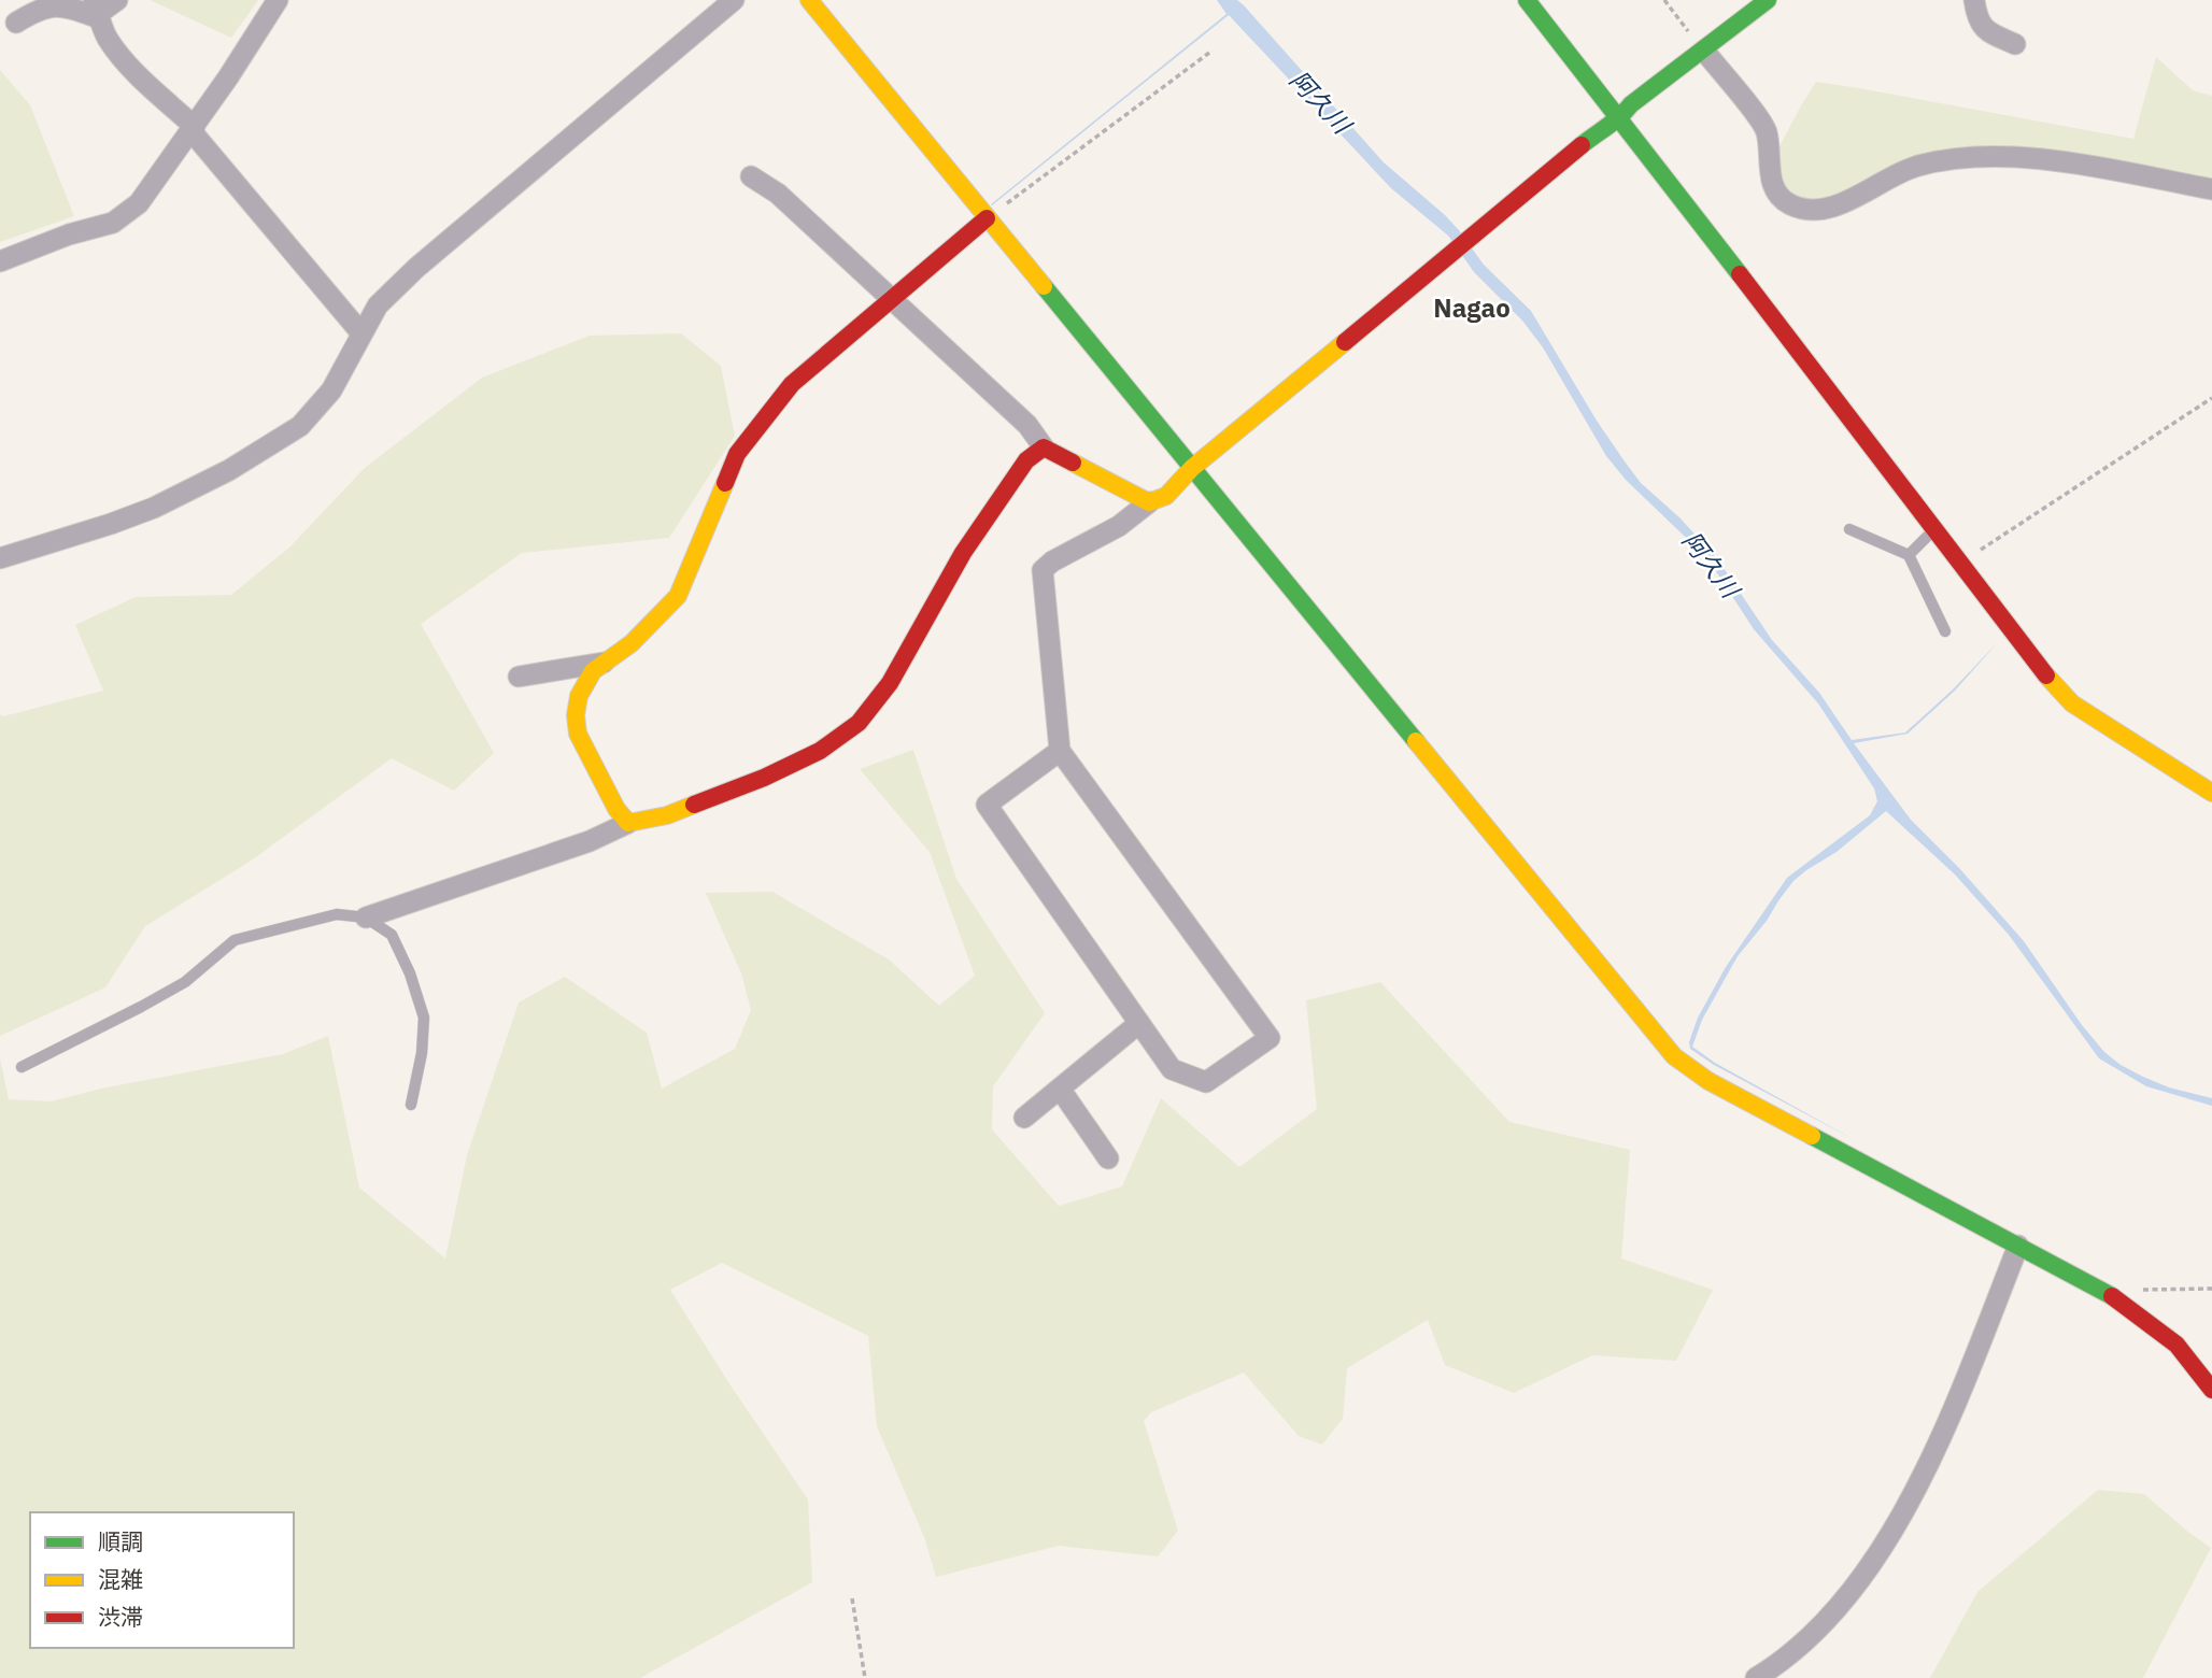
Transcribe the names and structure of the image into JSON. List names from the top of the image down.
{
  "districts": ["Nagao"],
  "water": ["阿久川"],
  "legend": ["順調", "混雑", "渋滞"]
}
